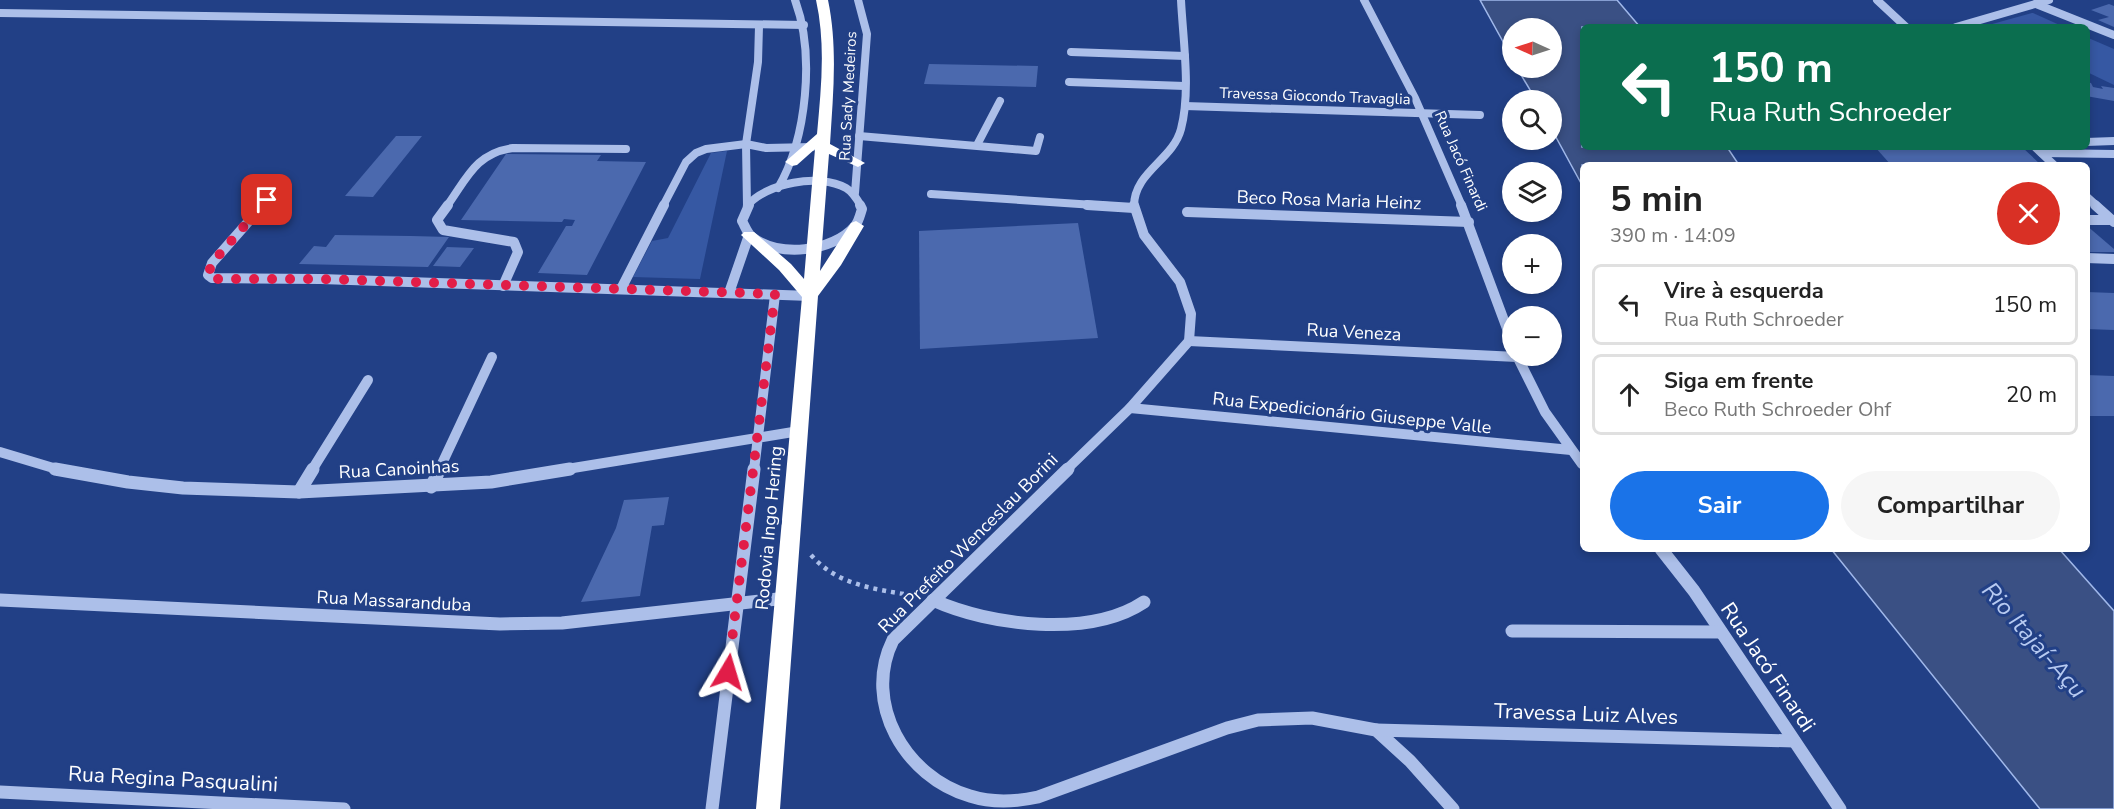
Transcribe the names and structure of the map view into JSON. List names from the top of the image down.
{
  "streets": {
    "highway": ["Rodovia Ingo Hering"],
    "street": [
      "Rua Sady Medeiros",
      "Travessa Giocondo Travaglia",
      "Rua Jacó Finardi",
      "Beco Rosa Maria Heinz",
      "Rua Veneza",
      "Rua Expedicionário Giuseppe Valle",
      "Rua Canoinhas",
      "Rua Prefeito Wenceslau Borini",
      "Rua Massaranduba",
      "Travessa Luiz Alves",
      "Rua Regina Pasqualini"
    ]
  },
  "crossings": [
    ["Travessa Giocondo Travaglia", "Rua Jacó Finardi"],
    ["Rua Jacó Finardi", "Beco Rosa Maria Heinz"],
    ["Rua Jacó Finardi", "Travessa Luiz Alves"],
    ["Rua Veneza", "Rua Prefeito Wenceslau Borini"],
    ["Rua Expedicionário Giuseppe Valle", "Rua Prefeito Wenceslau Borini"],
    ["Rua Canoinhas", "Rodovia Ingo Hering"],
    ["Rodovia Ingo Hering", "Rua Massaranduba"],
    ["Rua Prefeito Wenceslau Borini", "Travessa Luiz Alves"]
  ],
  "water": ["Rio Itajaí-Açu"],
  "north": "left",
  "page": {
    "map_buttons": ["+", "−"],
    "turn": ["150 m", "Rua Ruth Schroeder"],
    "heading": ["5 min", "390 m · 14:09"],
    "list": [
      {
        "name": "Vire à esquerda",
        "note": "Rua Ruth Schroeder",
        "value": "150 m"
      },
      {
        "name": "Siga em frente",
        "note": "Beco Ruth Schroeder Ohf",
        "value": "20 m"
      }
    ],
    "buttons": ["Sair", "Compartilhar"]
  }
}
